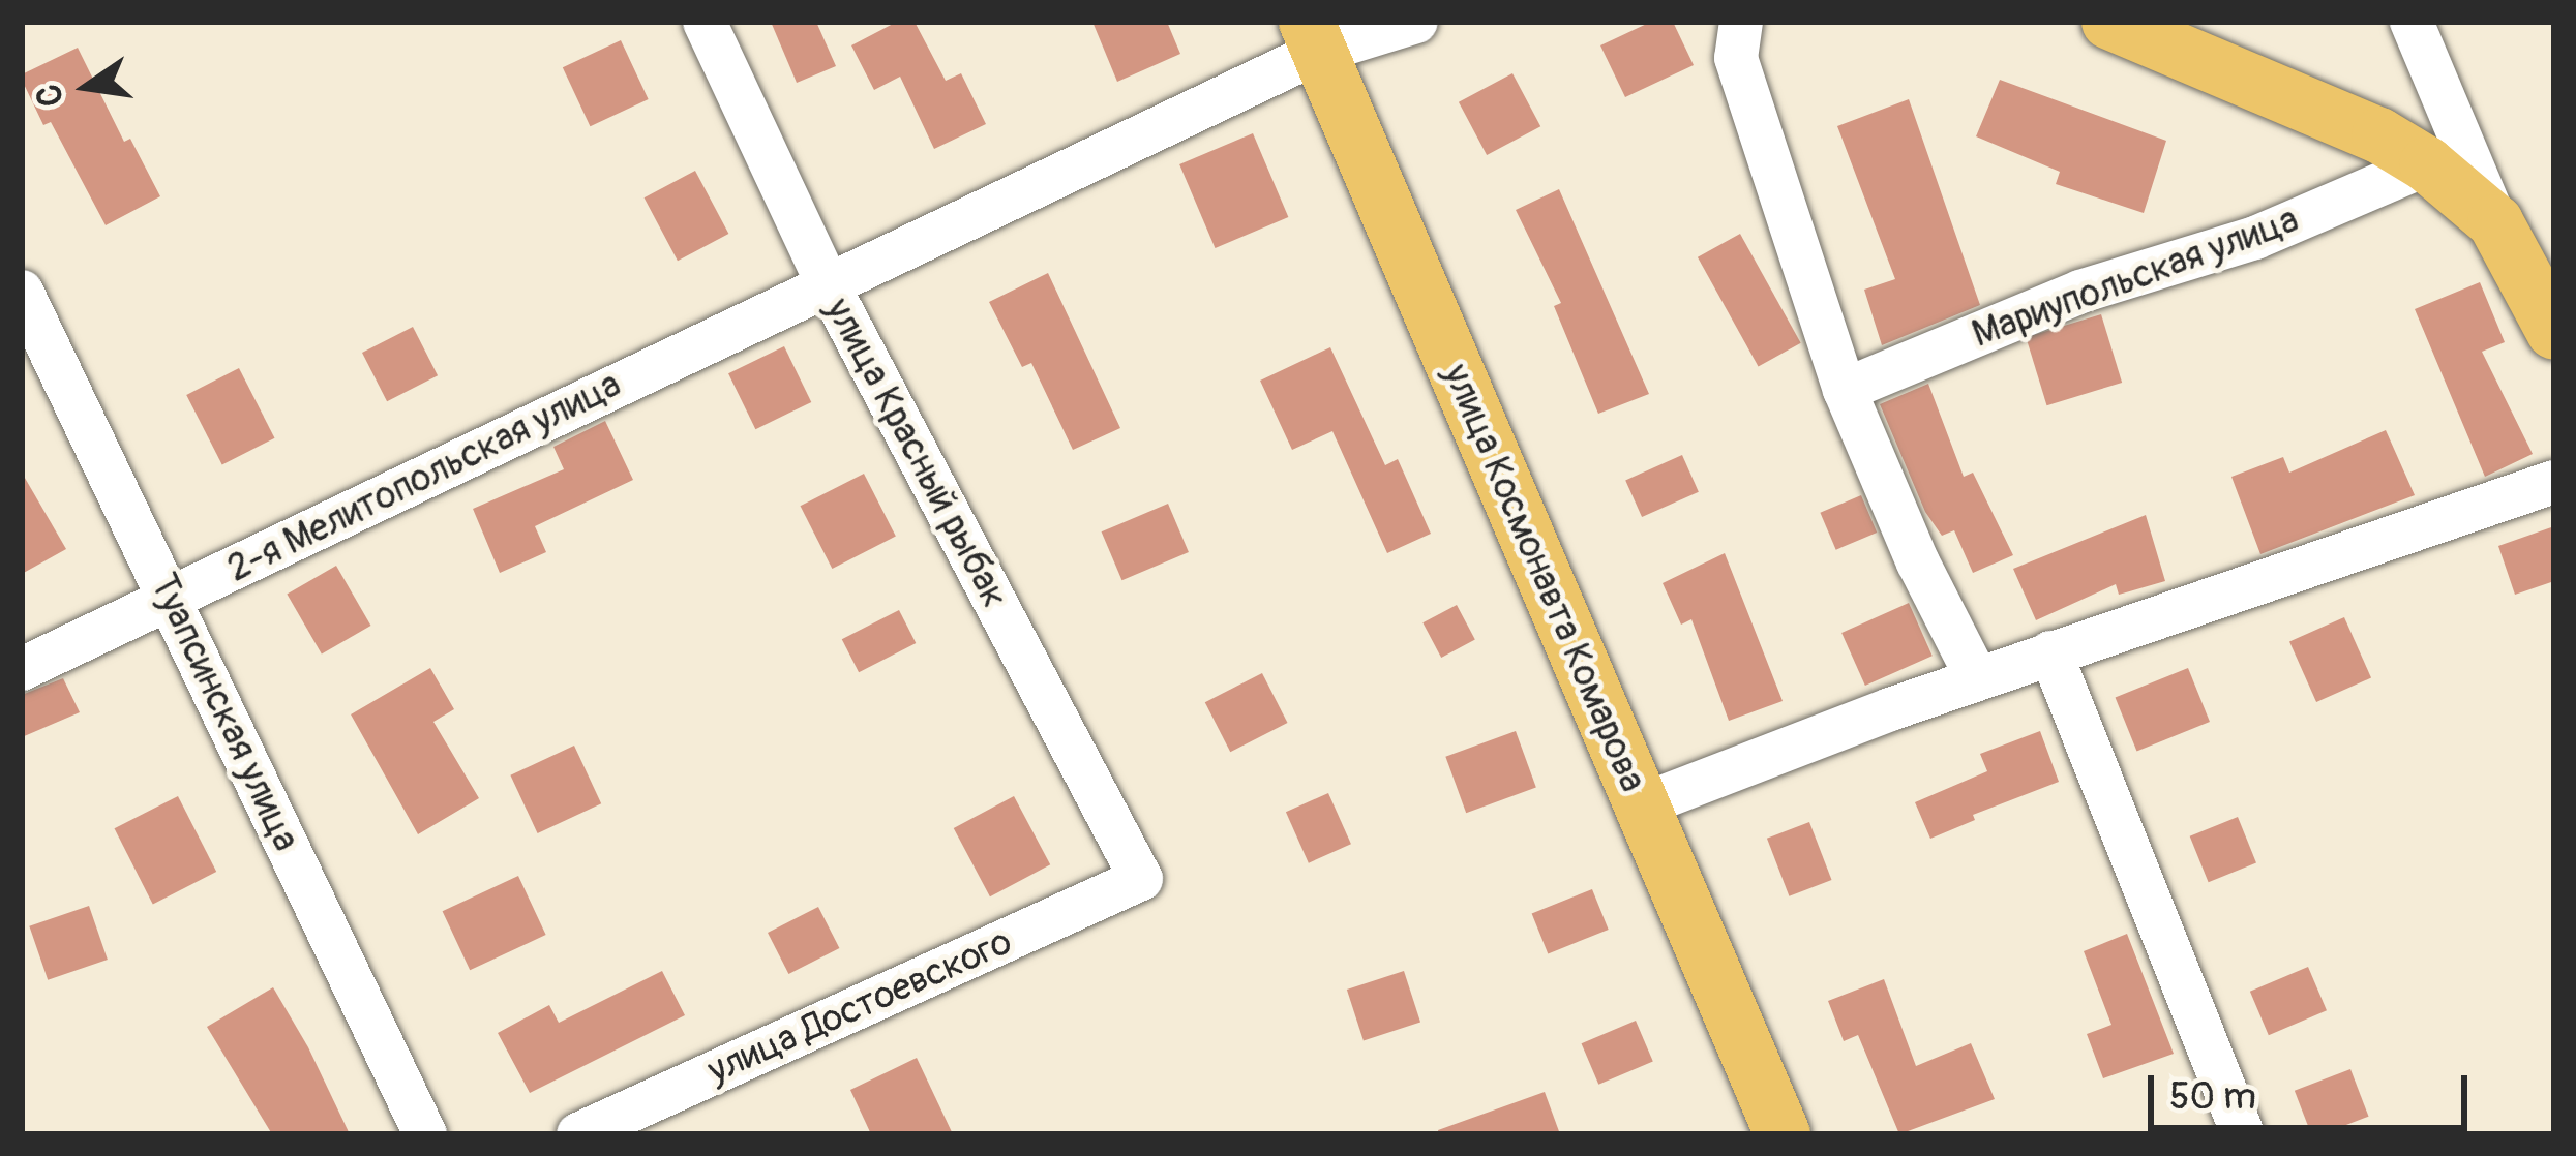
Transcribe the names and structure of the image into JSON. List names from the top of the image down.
{
  "streets": {
    "main road": ["улица Космонавта Комарова"],
    "street": [
      "Мариупольская улица",
      "улица Красный рыбак",
      "2-я Мелитопольская улица",
      "Туапсинская улица",
      "улица Достоевского"
    ]
  },
  "crossings": [
    ["улица Красный рыбак", "2-я Мелитопольская улица"],
    ["улица Красный рыбак", "улица Достоевского"],
    ["2-я Мелитопольская улица", "улица Космонавта Комарова"],
    ["2-я Мелитопольская улица", "Туапсинская улица"]
  ],
  "scale_bar": "50 m",
  "north": "left"
}
